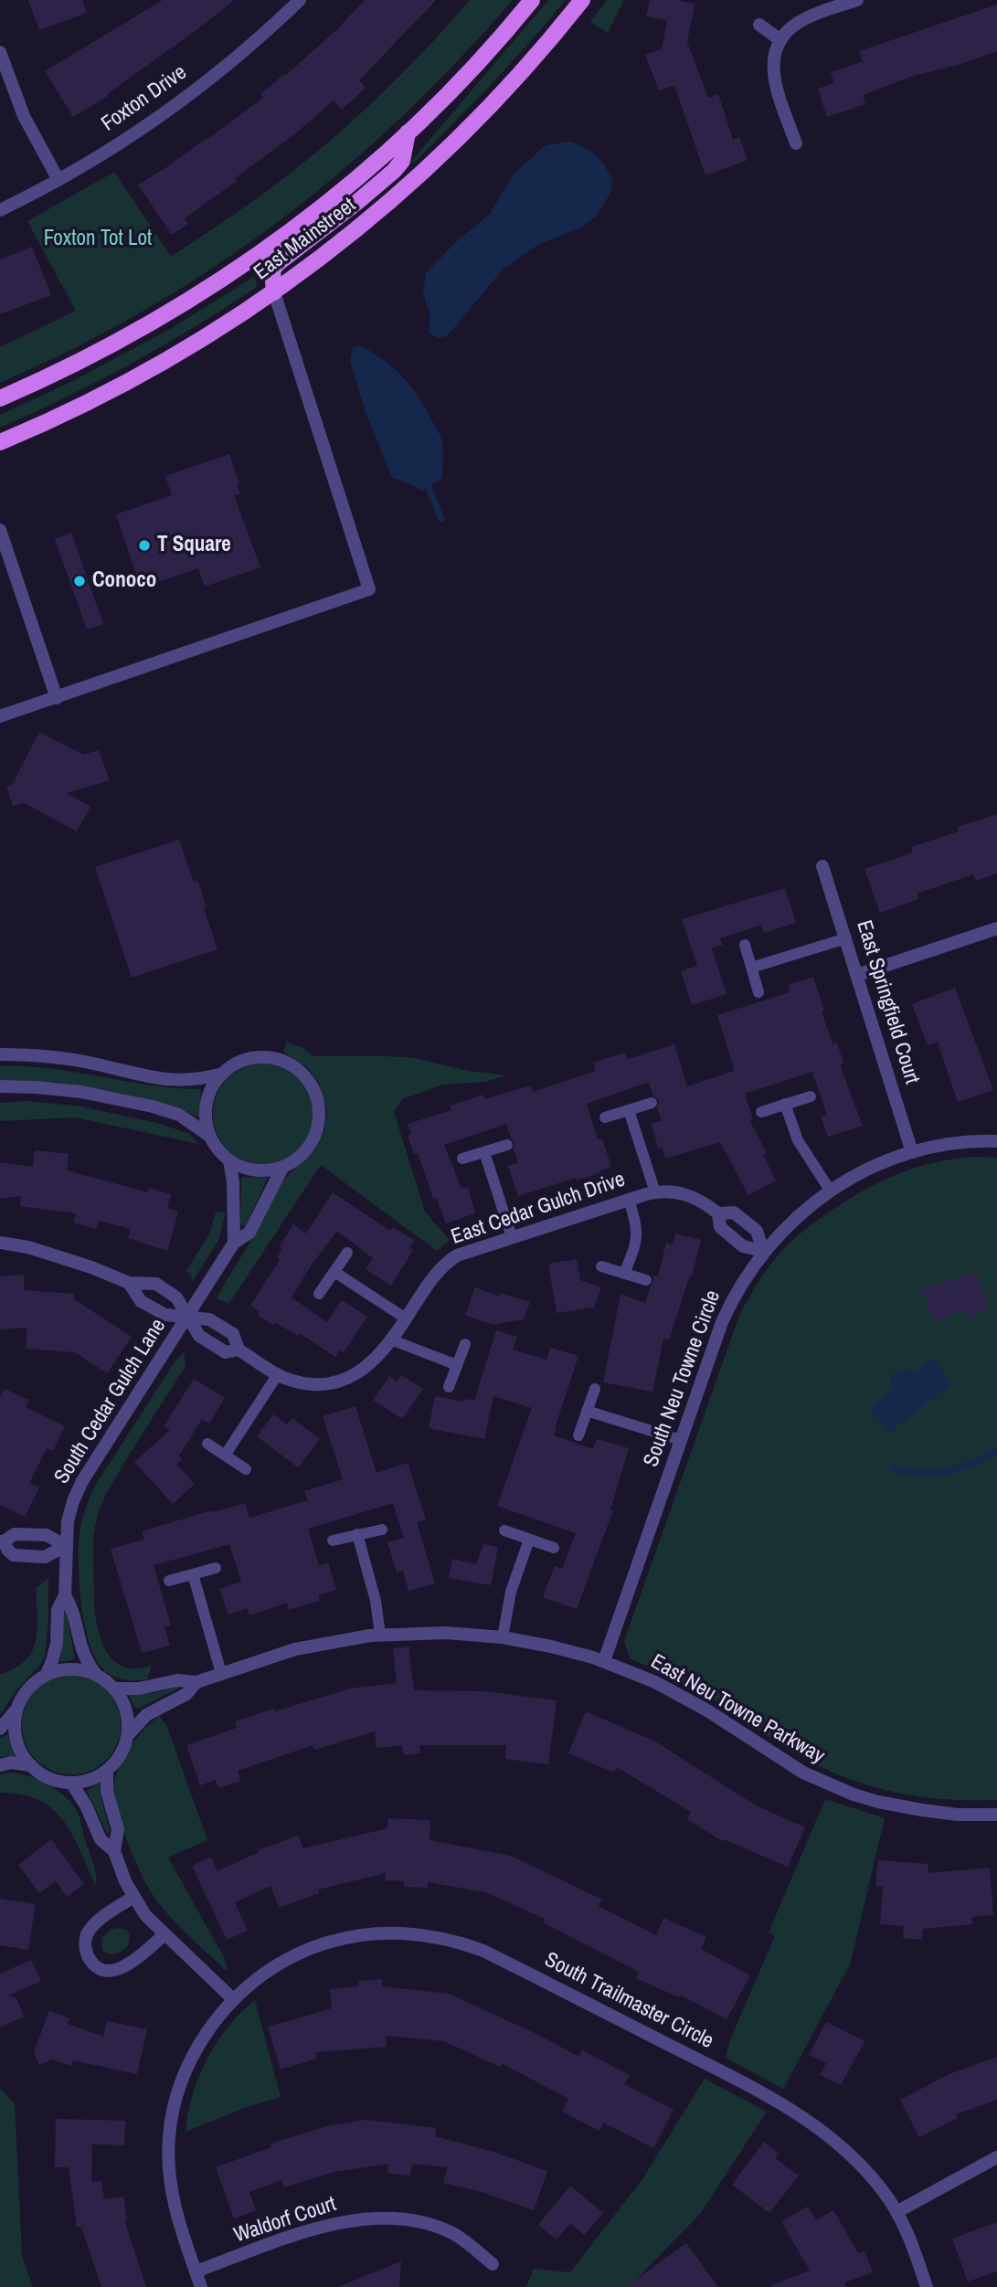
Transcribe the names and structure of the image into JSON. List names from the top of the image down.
{
  "streets": {
    "main road": ["East Mainstreet"],
    "street": [
      "Foxton Drive",
      "East Springfield Court",
      "East Cedar Gulch Drive",
      "South Neu Towne Circle",
      "South Cedar Gulch Lane",
      "East Neu Towne Parkway",
      "South Trailmaster Circle",
      "Waldorf Court"
    ]
  },
  "crossings": [
    ["East Springfield Court", "South Neu Towne Circle"],
    ["East Cedar Gulch Drive", "South Neu Towne Circle"],
    ["East Cedar Gulch Drive", "South Cedar Gulch Lane"],
    ["South Neu Towne Circle", "East Neu Towne Parkway"],
    ["South Cedar Gulch Lane", "East Neu Towne Parkway"],
    ["South Trailmaster Circle", "Waldorf Court"]
  ],
  "parks": ["Foxton Tot Lot"],
  "places": ["T Square", "Conoco"]
}
